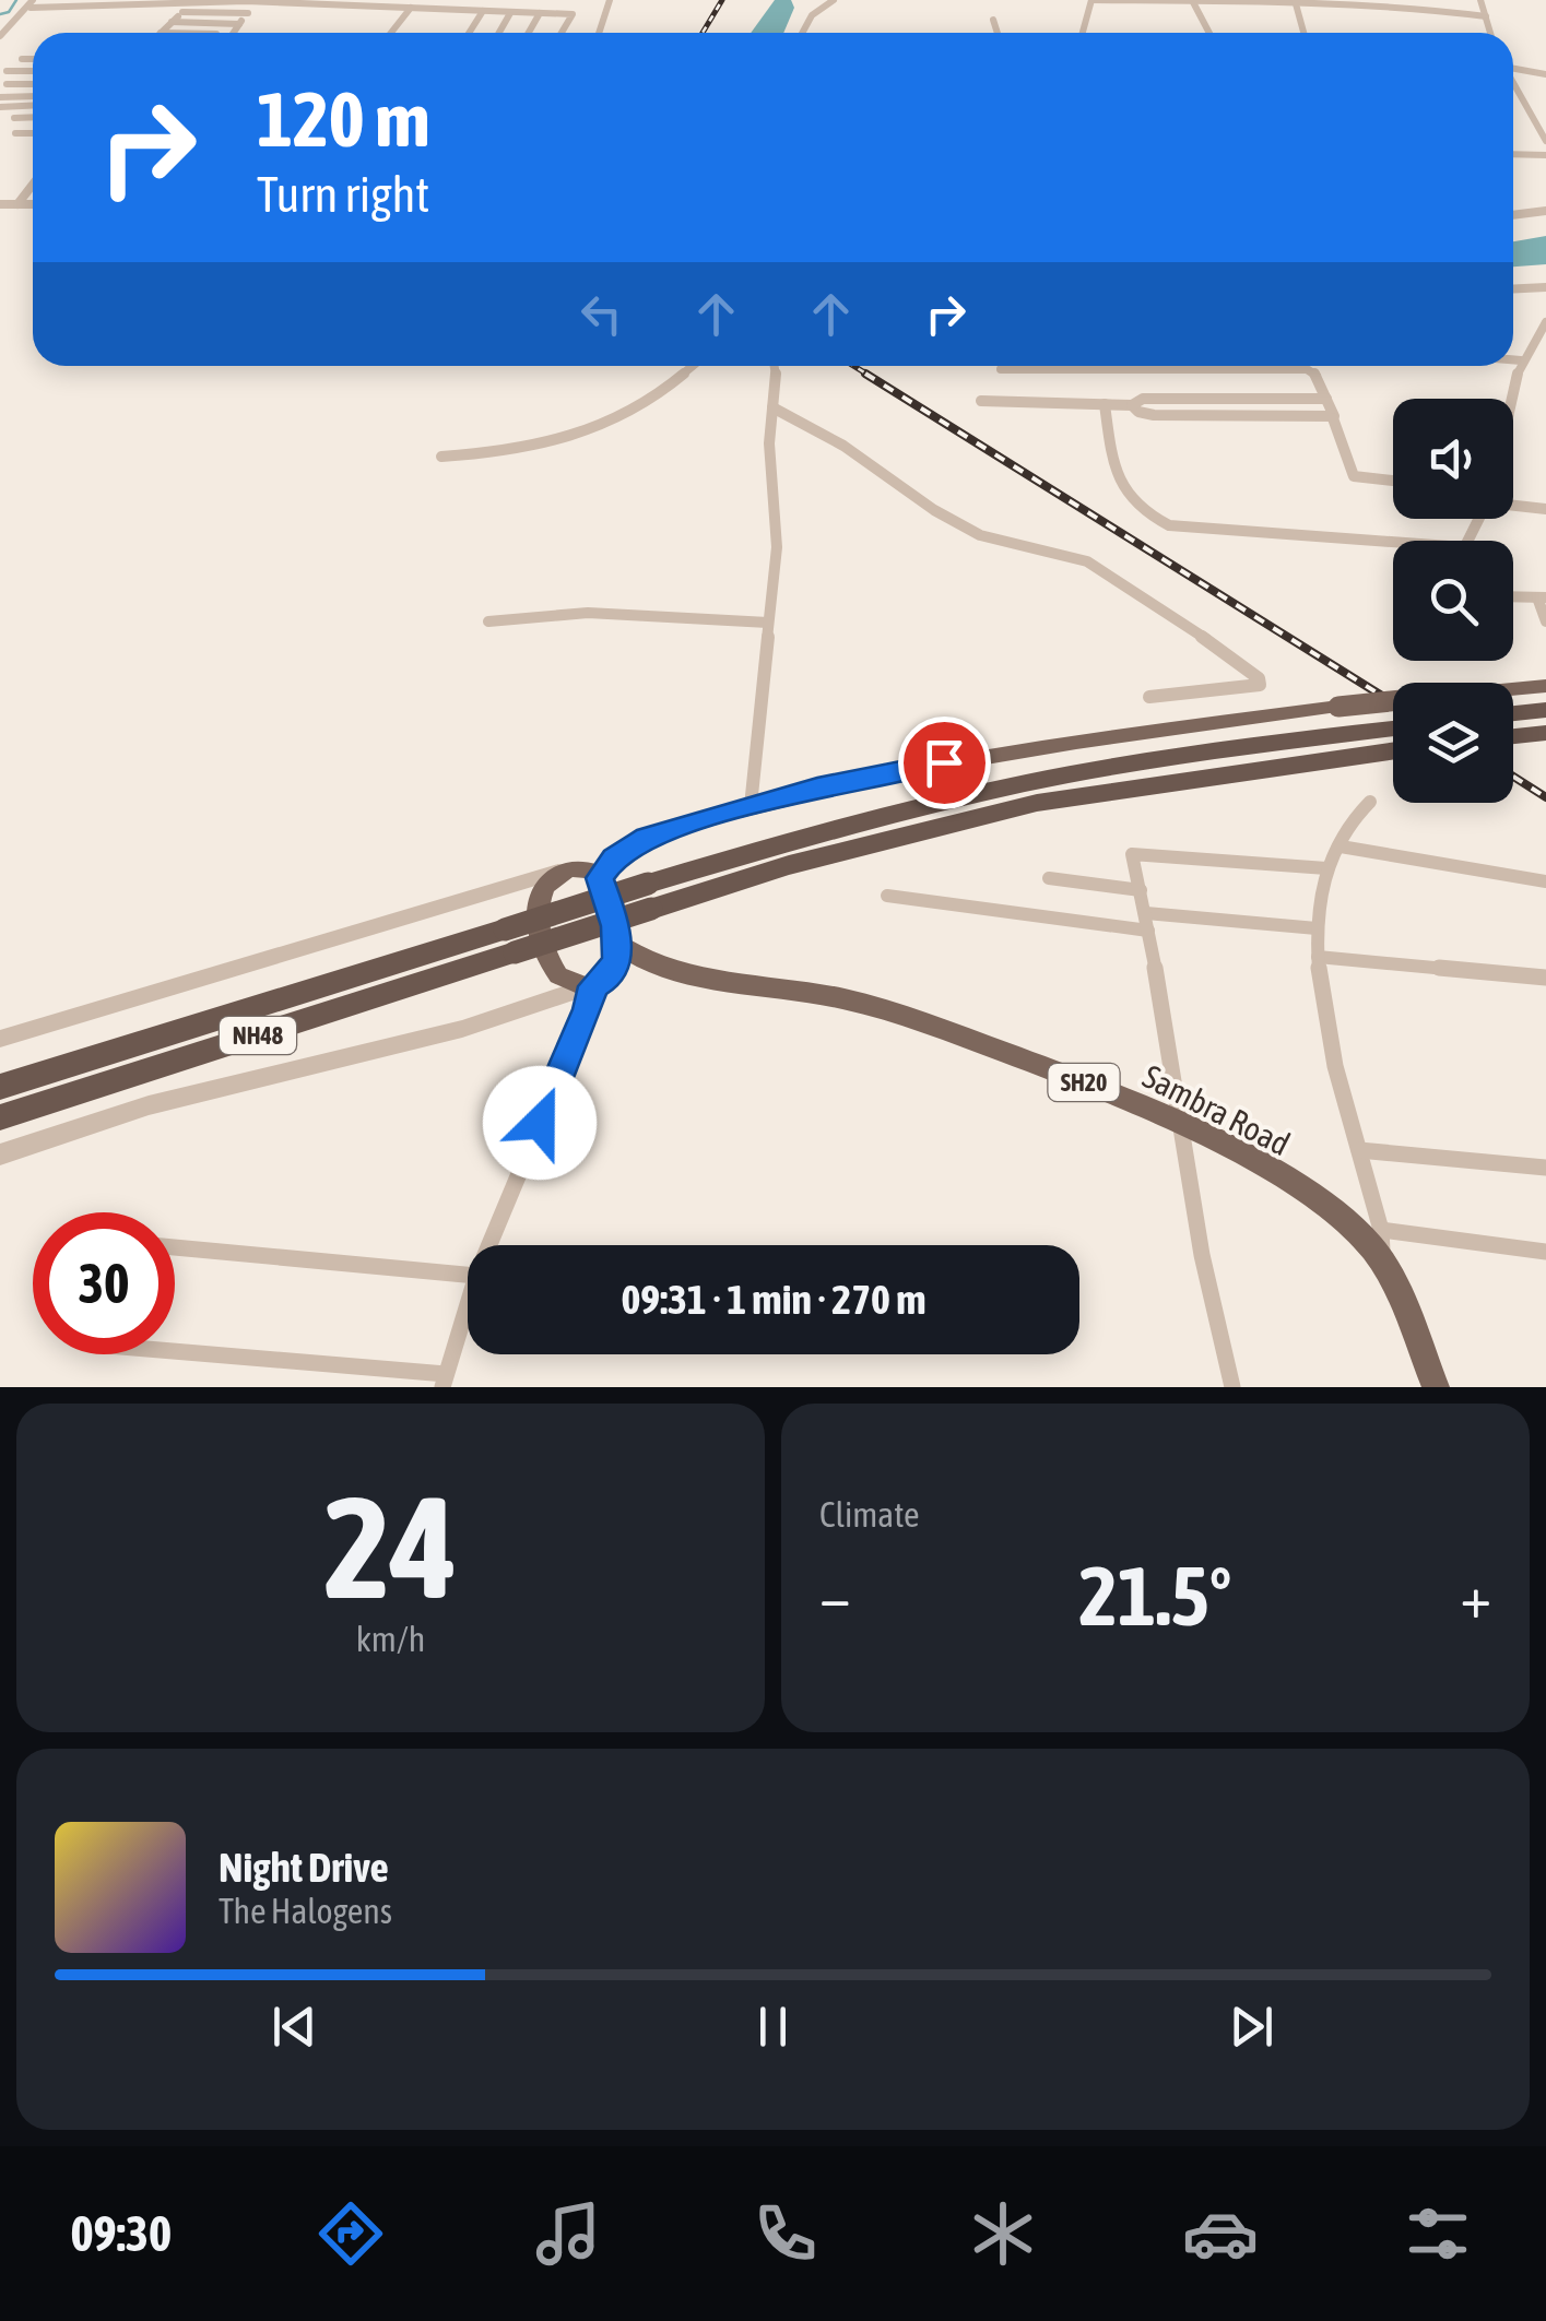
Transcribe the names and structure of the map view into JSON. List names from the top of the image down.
{
  "streets": {
    "highway": ["NH48"],
    "main road": ["SH20", "Sambra Road"]
  },
  "page": {
    "turn": ["120 m", "Turn right"],
    "limit": "30",
    "trip": "09:31 · 1 min · 270 m",
    "tile": [
      ["24", "km/h"],
      "Climate"
    ],
    "heat": ["−", "21.5°", "+"],
    "song": ["Night Drive", "The Halogens"],
    "tabs": "09:30"
  }
}
